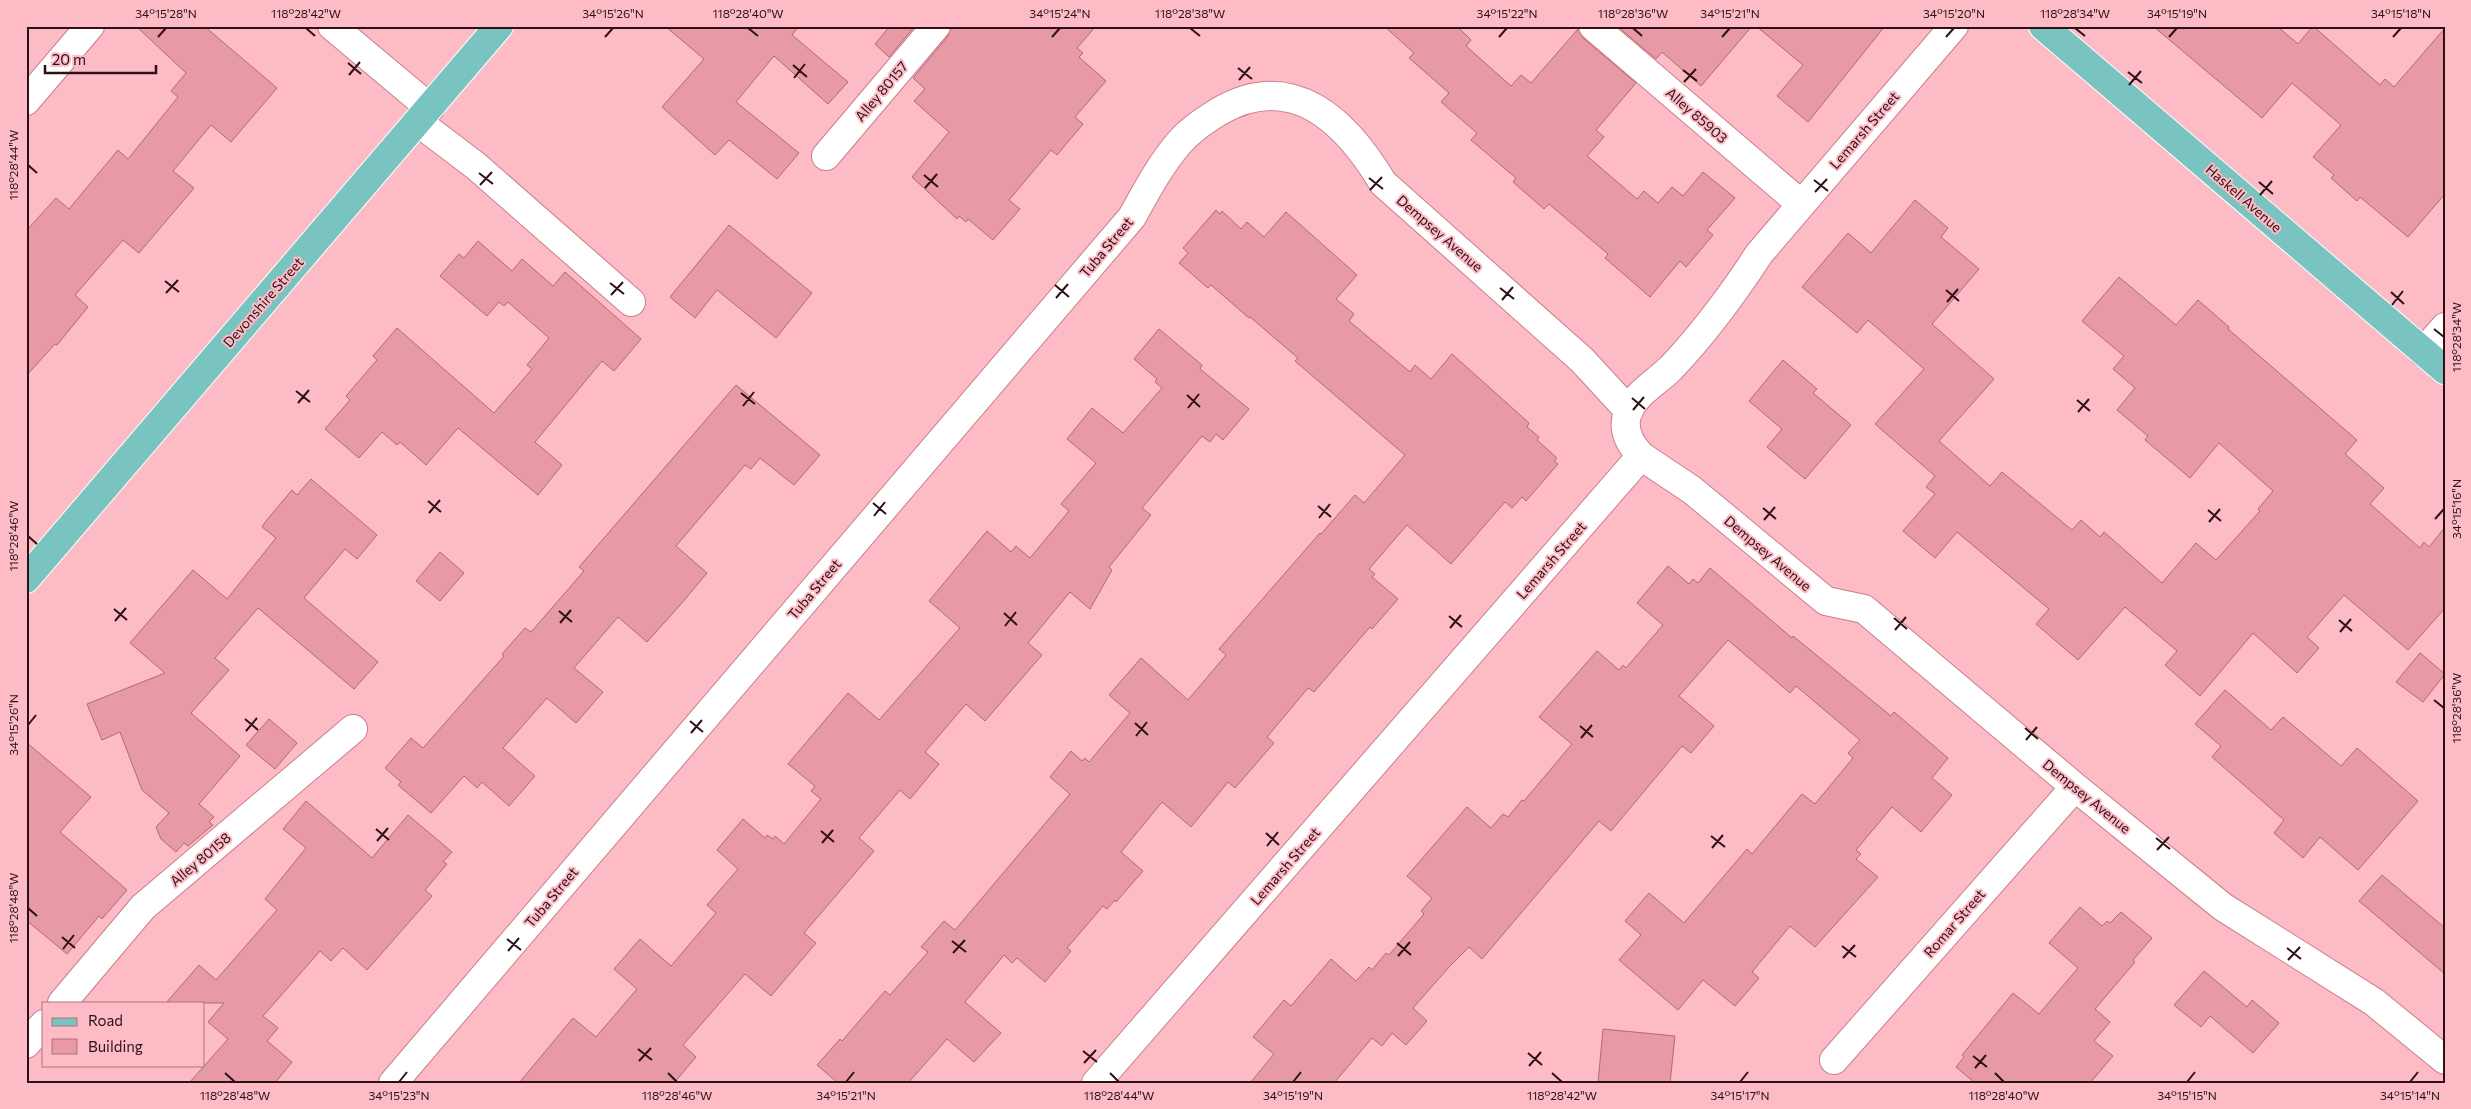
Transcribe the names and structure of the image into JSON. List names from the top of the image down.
{
  "streets": {
    "main road": ["Haskell Avenue", "Devonshire Street"],
    "street": [
      "Alley 80157",
      "Alley 85903",
      "Lemarsh Street",
      "Dempsey Avenue",
      "Tuba Street",
      "Alley 80158",
      "Romar Street"
    ]
  },
  "crossings": [
    ["Alley 85903", "Lemarsh Street"],
    ["Lemarsh Street", "Dempsey Avenue"],
    ["Dempsey Avenue", "Tuba Street"],
    ["Dempsey Avenue", "Romar Street"]
  ],
  "legend": ["Road", "Building"],
  "scale_bar": "20 m",
  "coordinates": [
    "34°15'28\"N",
    "118°28'42\"W",
    "34°15'26\"N",
    "118°28'40\"W",
    "34°15'24\"N",
    "118°28'38\"W",
    "34°15'22\"N",
    "118°28'36\"W",
    "34°15'21\"N",
    "34°15'20\"N",
    "118°28'34\"W",
    "34°15'19\"N",
    "34°15'18\"N",
    "118°28'44\"W",
    "34°15'16\"N",
    "118°28'46\"W",
    "118°28'48\"W",
    "34°15'23\"N",
    "34°15'17\"N",
    "34°15'15\"N",
    "34°15'14\"N"
  ]
}
